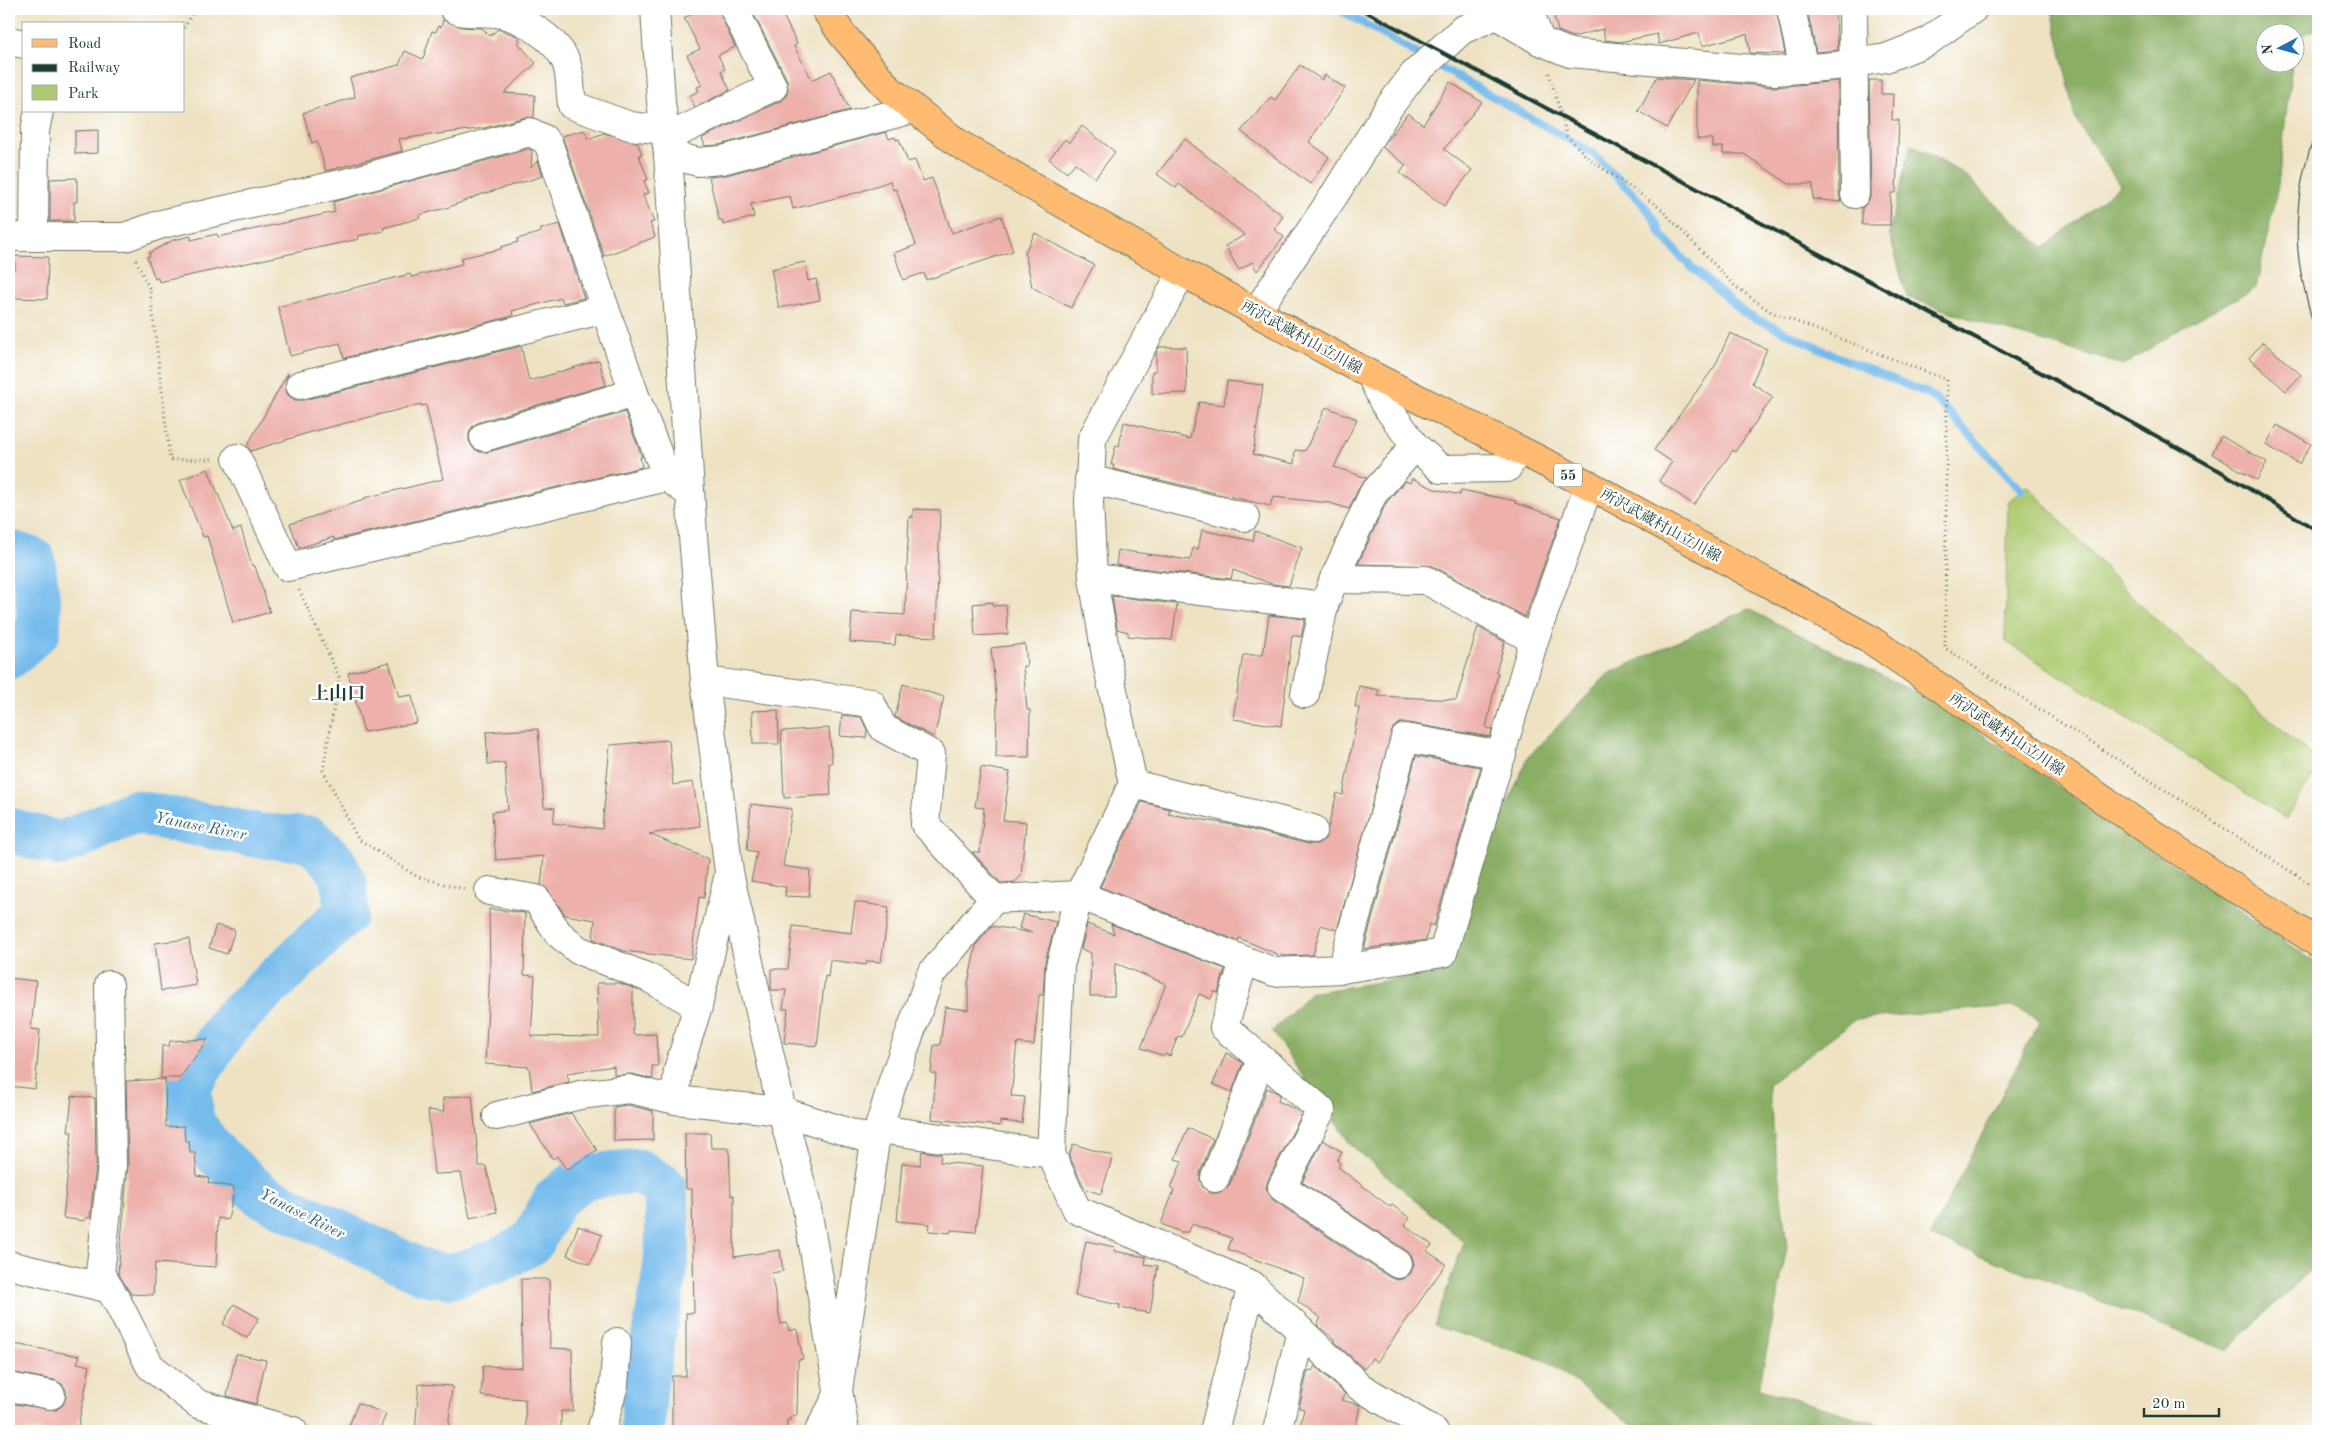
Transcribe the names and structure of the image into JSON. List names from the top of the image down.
{
  "streets": {
    "main road": ["所沢武蔵村山立川線", "55"]
  },
  "districts": ["上山口"],
  "water": ["Yanase River"],
  "legend": ["Road", "Railway", "Park"],
  "scale_bar": "20 m",
  "north": "left"
}
